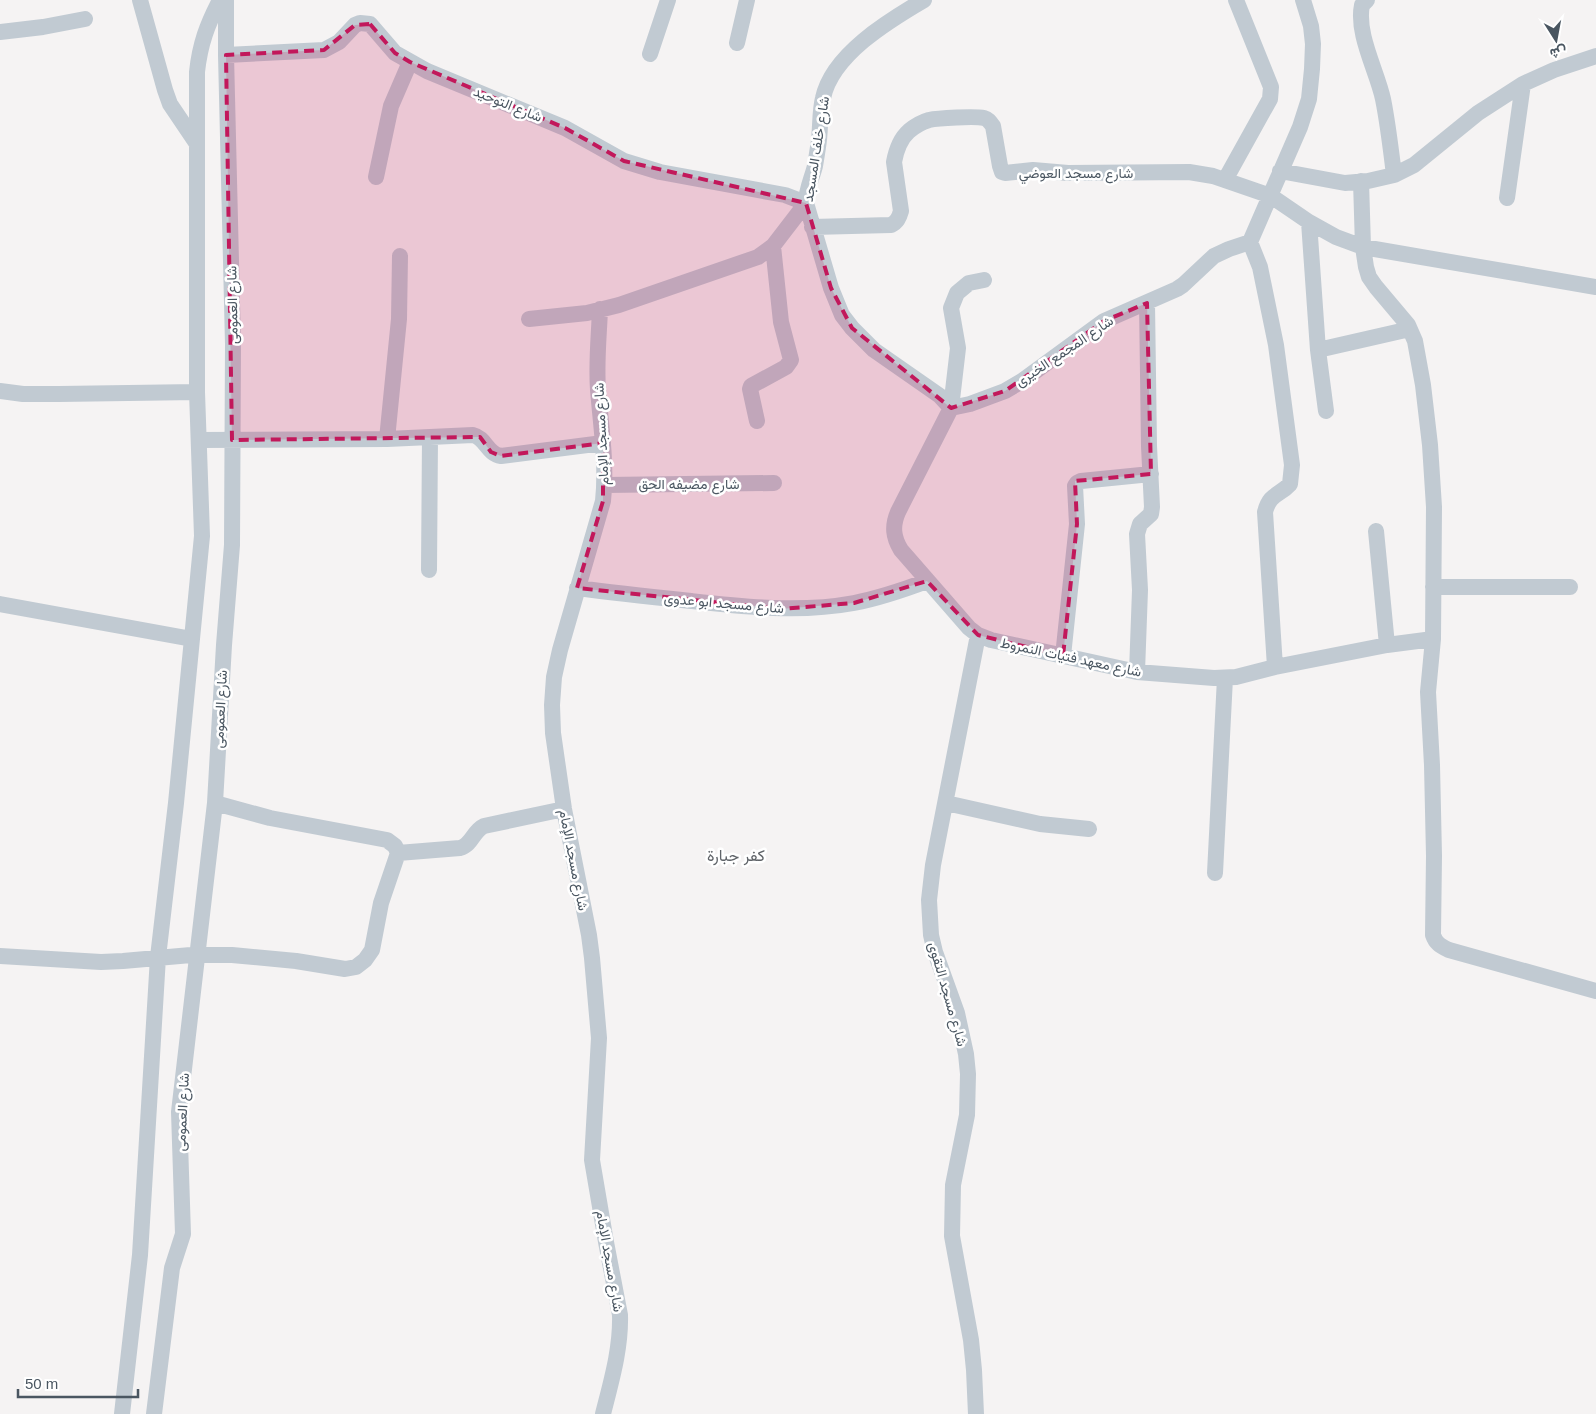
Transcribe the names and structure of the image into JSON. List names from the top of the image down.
{
  "streets": {
    "street": [
      "شارع التوحيد",
      "شارع خلف المسجد",
      "شارع مسجد العوضي",
      "شارع العمومى",
      "شارع المجمع الخيرى",
      "شارع مسجد الإمام",
      "شارع مضيفه الحق",
      "شارع مسجد ابو عدوى",
      "شارع معهد فتيات النمروط",
      "شارع مسجد التقوى"
    ]
  },
  "crossings": [
    ["شارع التوحيد", "شارع خلف المسجد"],
    ["شارع التوحيد", "شارع العمومى"],
    ["شارع خلف المسجد", "شارع مسجد العوضي"],
    ["شارع خلف المسجد", "شارع المجمع الخيرى"],
    ["شارع خلف المسجد", "شارع معهد فتيات النمروط"],
    ["شارع المجمع الخيرى", "شارع معهد فتيات النمروط"],
    ["شارع مسجد الإمام", "شارع مضيفه الحق"],
    ["شارع مسجد الإمام", "شارع مسجد ابو عدوى"],
    ["شارع مسجد ابو عدوى", "شارع معهد فتيات النمروط"],
    ["شارع معهد فتيات النمروط", "شارع مسجد التقوى"]
  ],
  "districts": ["كفر جبارة"],
  "scale_bar": "50 m",
  "north": "bottom"
}
